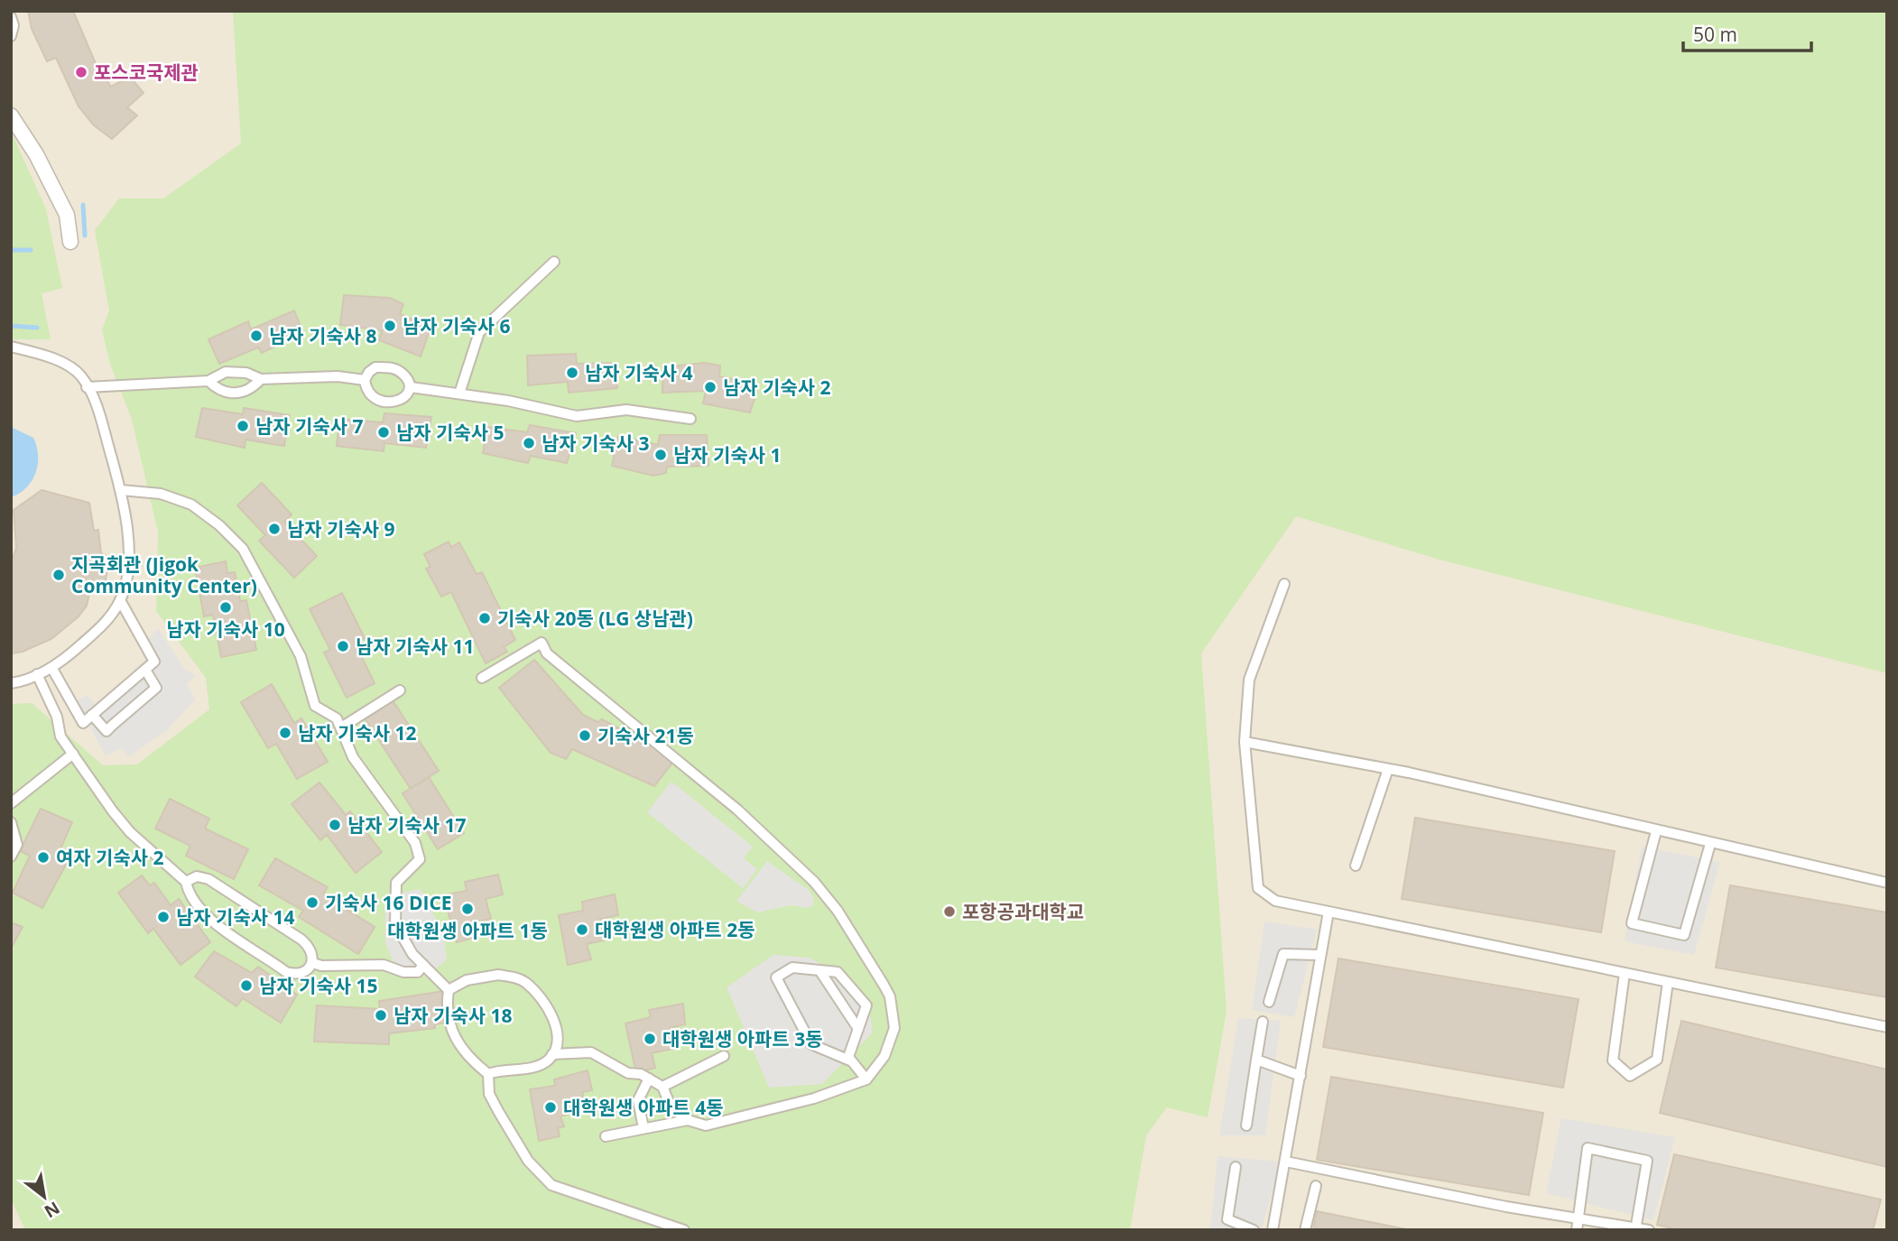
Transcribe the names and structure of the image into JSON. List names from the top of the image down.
{
  "places": [
    "포스코국제관",
    "남자 기숙사 6",
    "남자 기숙사 8",
    "남자 기숙사 4",
    "남자 기숙사 2",
    "남자 기숙사 7",
    "남자 기숙사 5",
    "남자 기숙사 3",
    "남자 기숙사 1",
    "남자 기숙사 9",
    "지곡회관 (Jigok Community Center)",
    "남자 기숙사 10",
    "기숙사 20동 (LG 상남관)",
    "남자 기숙사 11",
    "남자 기숙사 12",
    "기숙사 21동",
    "남자 기숙사 17",
    "여자 기숙사 2",
    "기숙사 16 DICE",
    "대학원생 아파트 1동",
    "포항공과대학교",
    "남자 기숙사 14",
    "대학원생 아파트 2동",
    "남자 기숙사 15",
    "남자 기숙사 18",
    "대학원생 아파트 3동",
    "대학원생 아파트 4동"
  ],
  "scale_bar": "50 m",
  "north": "bottom right"
}
